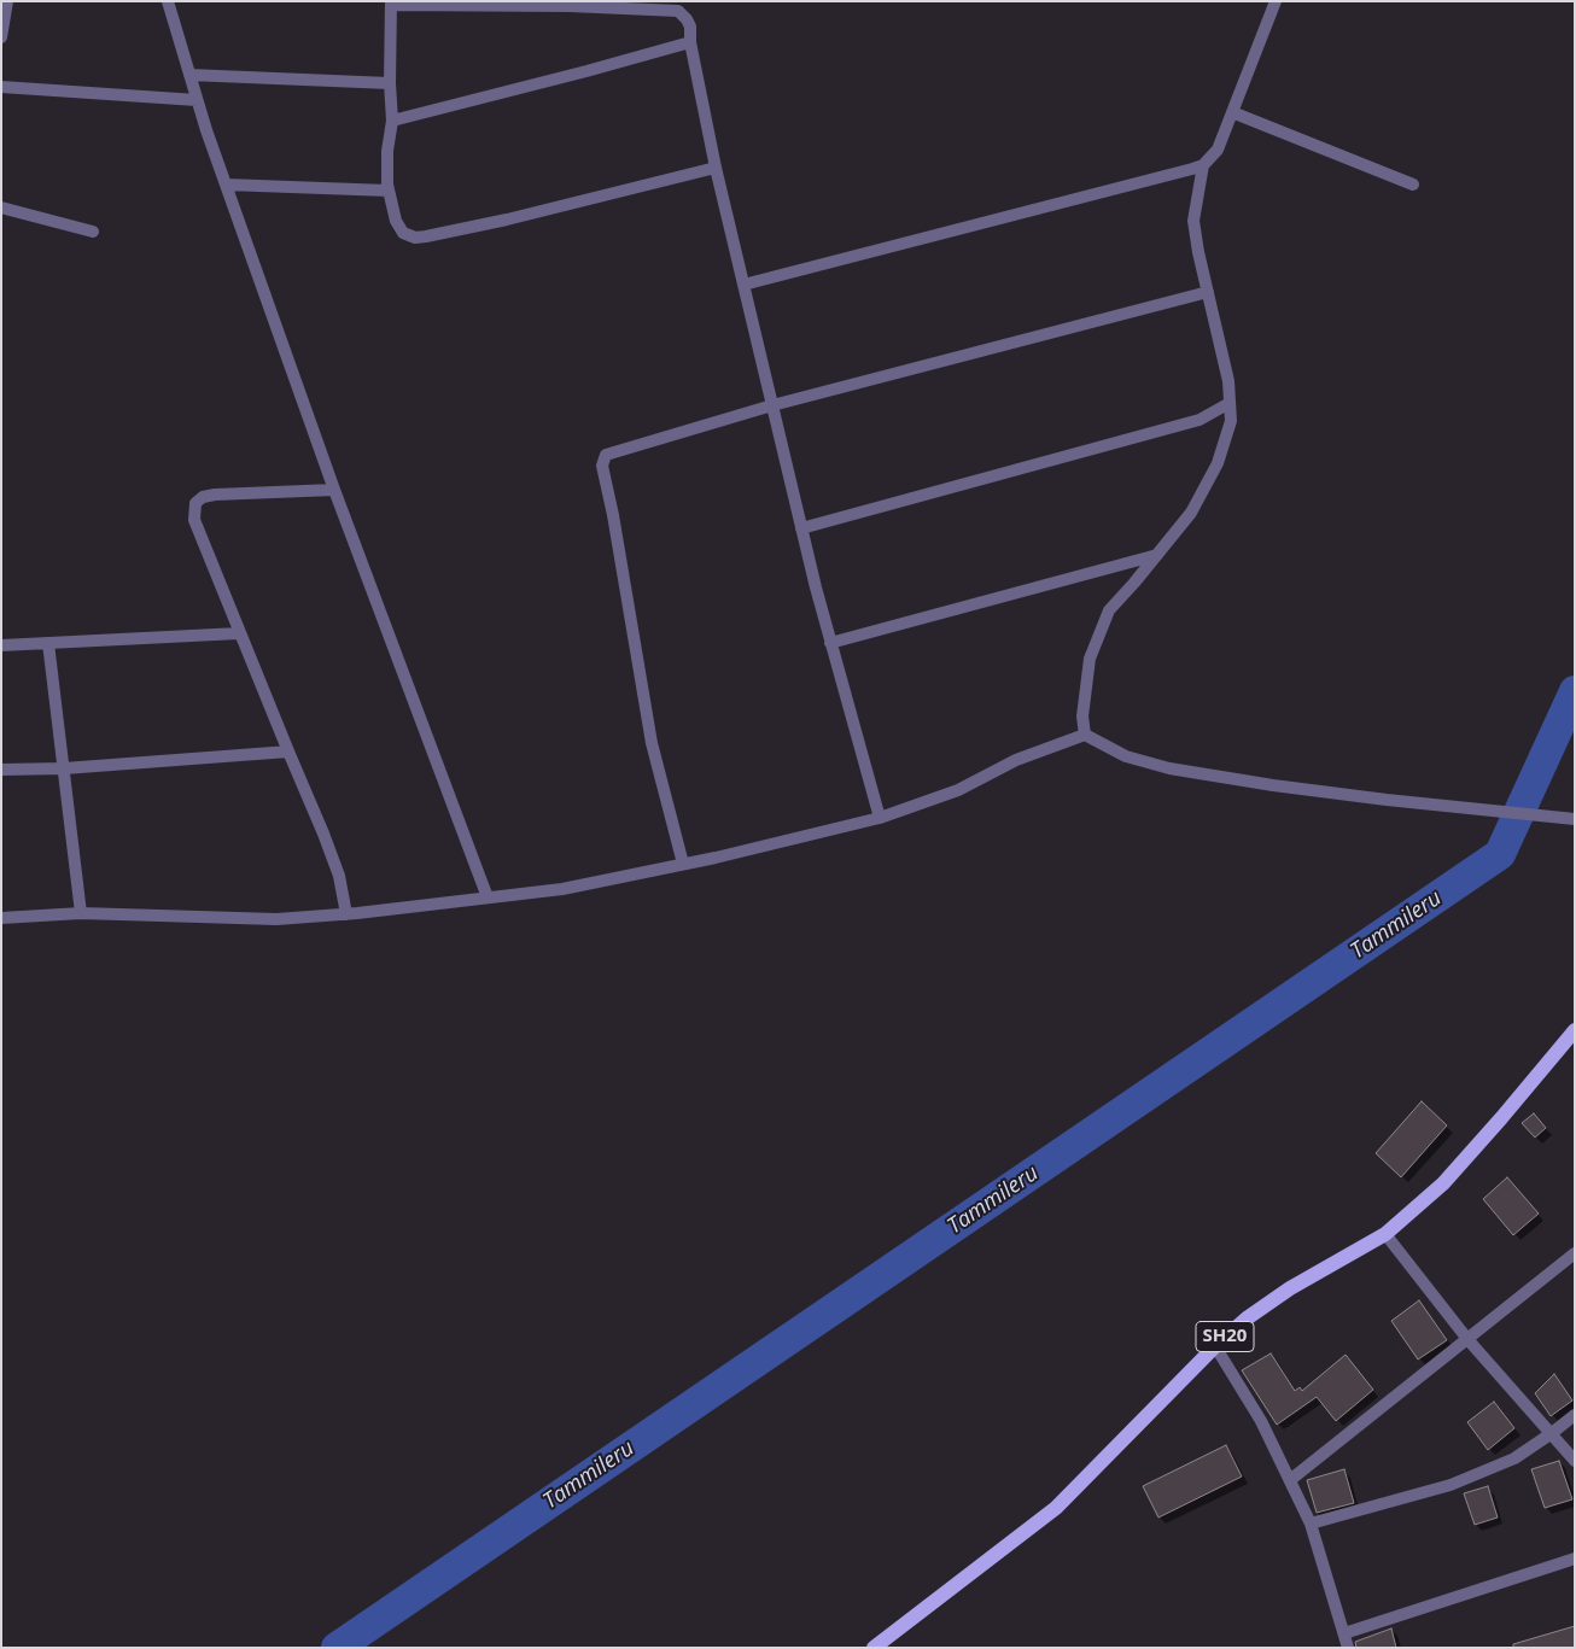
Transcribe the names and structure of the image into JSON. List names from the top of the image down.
{
  "streets": {
    "main road": ["SH20"]
  },
  "water": ["Tammileru"]
}
